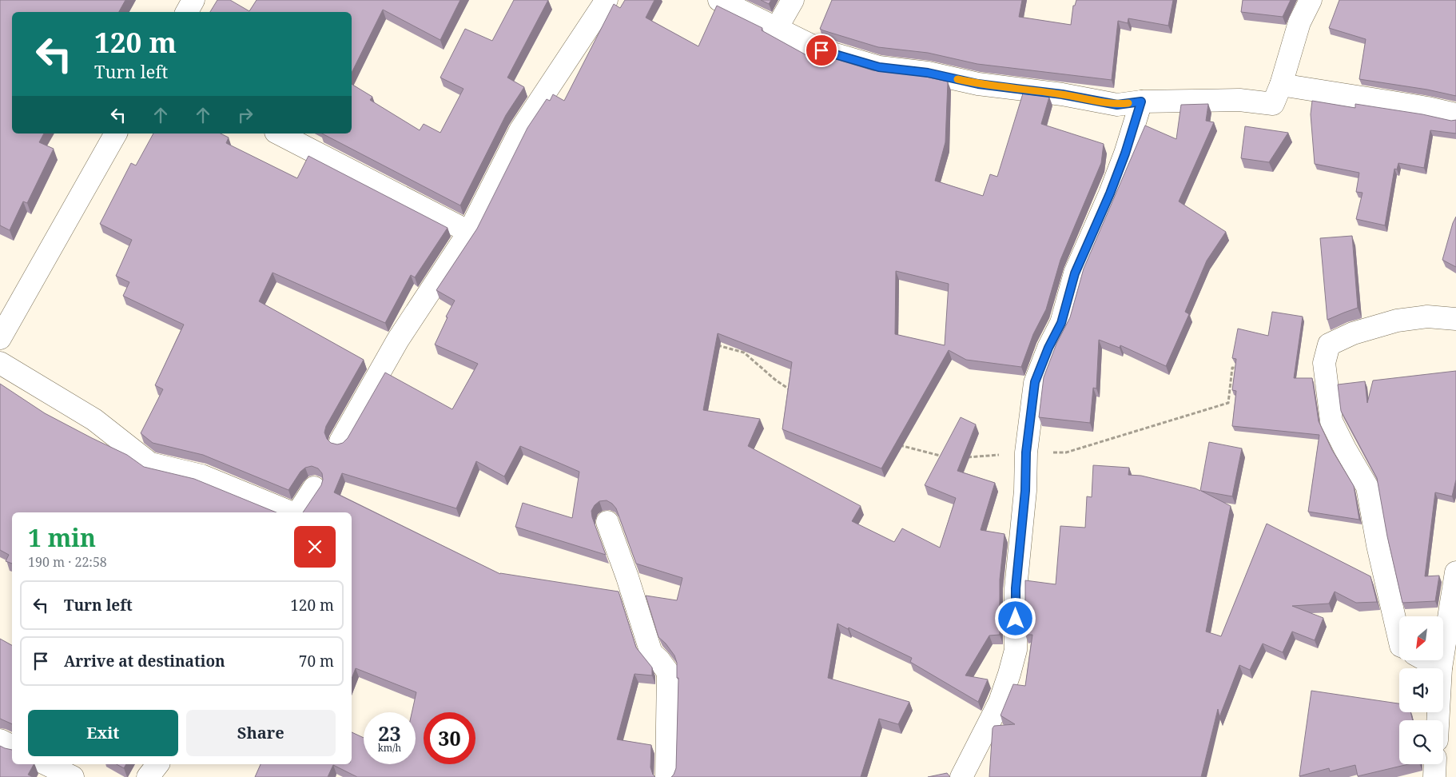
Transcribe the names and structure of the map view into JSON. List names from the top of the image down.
{
  "north": "bottom left",
  "page": {
    "turn": ["120 m", "Turn left"],
    "heading": ["1 min", "190 m · 22:58"],
    "list": [
      {
        "name": "Turn left",
        "value": "120 m"
      },
      {
        "name": "Arrive at destination",
        "value": "70 m"
      }
    ],
    "buttons": ["Exit", "Share"],
    "speed": "23 km/h",
    "limit": "30"
  }
}
